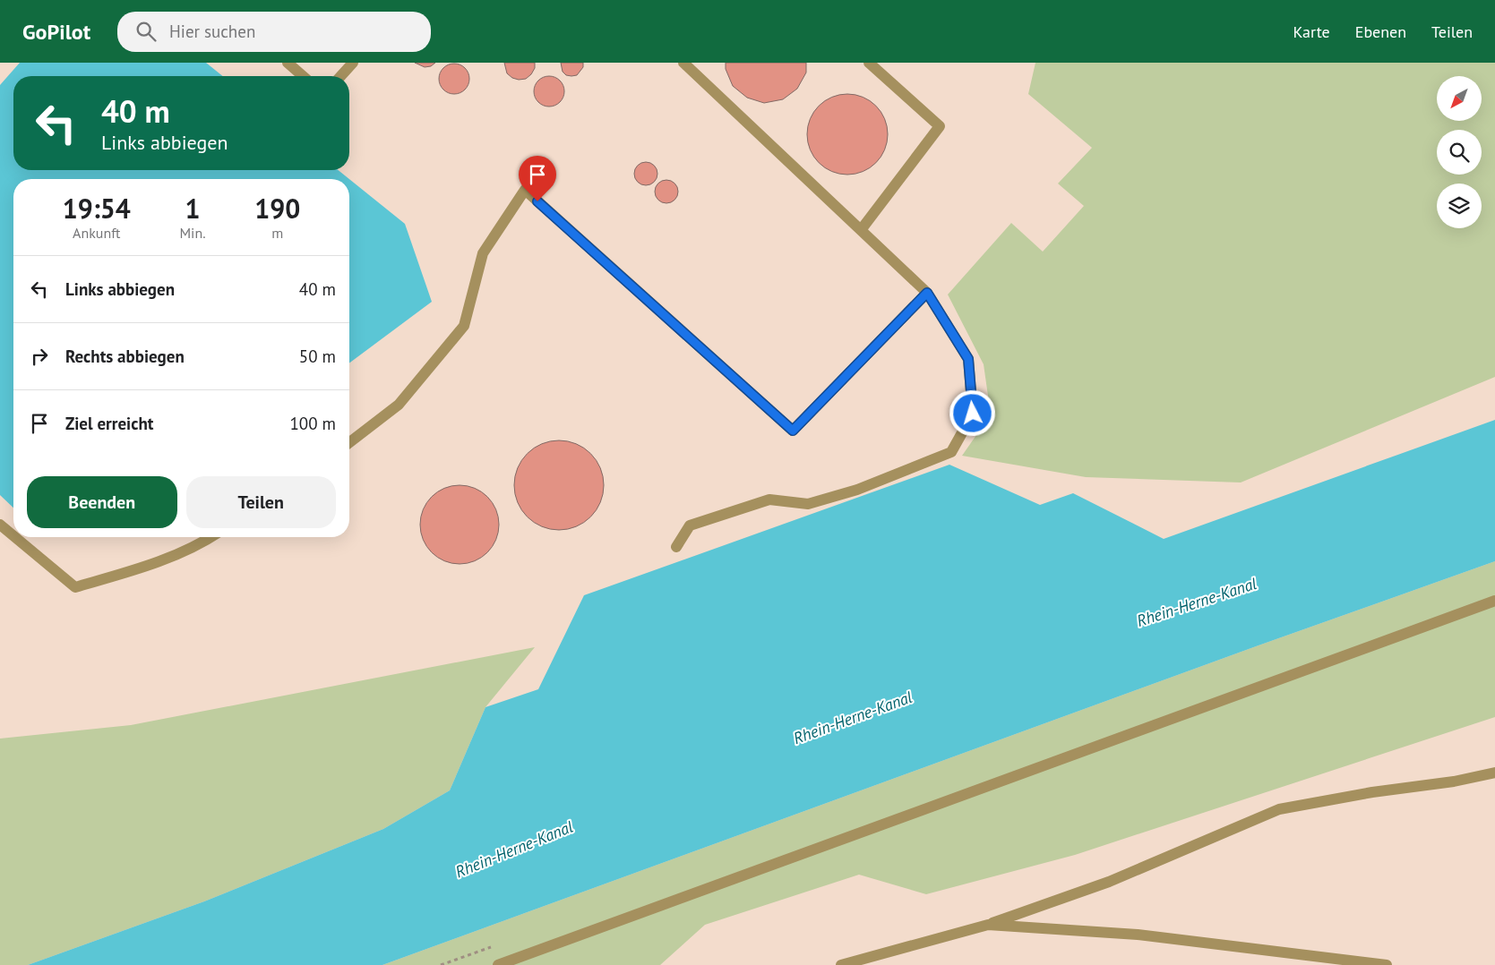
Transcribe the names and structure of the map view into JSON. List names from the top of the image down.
{
  "water": ["Rhein-Herne-Kanal"],
  "north": "bottom left",
  "page": {
    "header": "GoPilot",
    "search": "Hier suchen",
    "nav": ["Karte", "Ebenen", "Teilen"],
    "turn": ["40 m", "Links abbiegen"],
    "eta": [
      "19:54",
      "Ankunft",
      "1",
      "Min.",
      "190",
      "m"
    ],
    "list": [
      {
        "name": "Links abbiegen",
        "value": "40 m"
      },
      {
        "name": "Rechts abbiegen",
        "value": "50 m"
      },
      {
        "name": "Ziel erreicht",
        "value": "100 m"
      }
    ],
    "buttons": ["Beenden", "Teilen"]
  }
}
